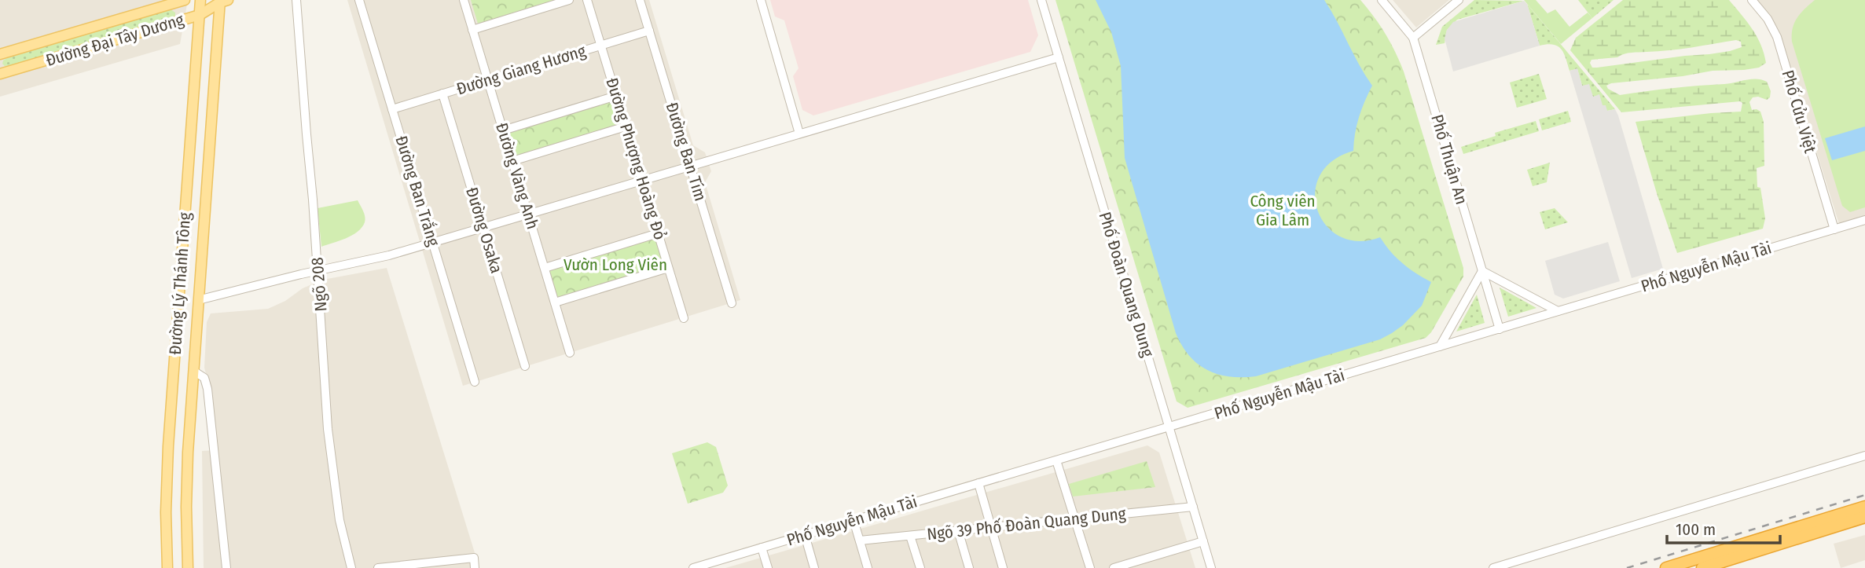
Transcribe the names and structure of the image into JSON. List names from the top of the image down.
{
  "streets": {
    "main road": ["Đường Đại Tây Dương", "Đường Lý Thánh Tông"],
    "street": [
      "Đường Giang Hương",
      "Phố Cửu Việt",
      "Đường Ban Tím",
      "Đường Phượng Hoàng Đỏ",
      "Phố Thuận An",
      "Đường Vàng Anh",
      "Đường Ban Trắng",
      "Đường Osaka",
      "Phố Nguyễn Mậu Tài",
      "Ngõ 208",
      "Phố Đoàn Quang Dung",
      "Ngõ 39 Phố Đoàn Quang Dung"
    ]
  },
  "crossings": [
    ["Đường Đại Tây Dương", "Đường Lý Thánh Tông"],
    ["Đường Giang Hương", "Đường Ban Tím"],
    ["Đường Giang Hương", "Đường Phượng Hoàng Đỏ"],
    ["Đường Giang Hương", "Đường Vàng Anh"],
    ["Đường Giang Hương", "Đường Ban Trắng"],
    ["Đường Giang Hương", "Đường Osaka"],
    ["Phố Cửu Việt", "Phố Nguyễn Mậu Tài"],
    ["Phố Thuận An", "Phố Nguyễn Mậu Tài"],
    ["Phố Nguyễn Mậu Tài", "Phố Đoàn Quang Dung"],
    ["Phố Đoàn Quang Dung", "Ngõ 39 Phố Đoàn Quang Dung"]
  ],
  "parks": ["Công viên Gia Lâm", "Vườn Long Viên"],
  "scale_bar": "100 m"
}
